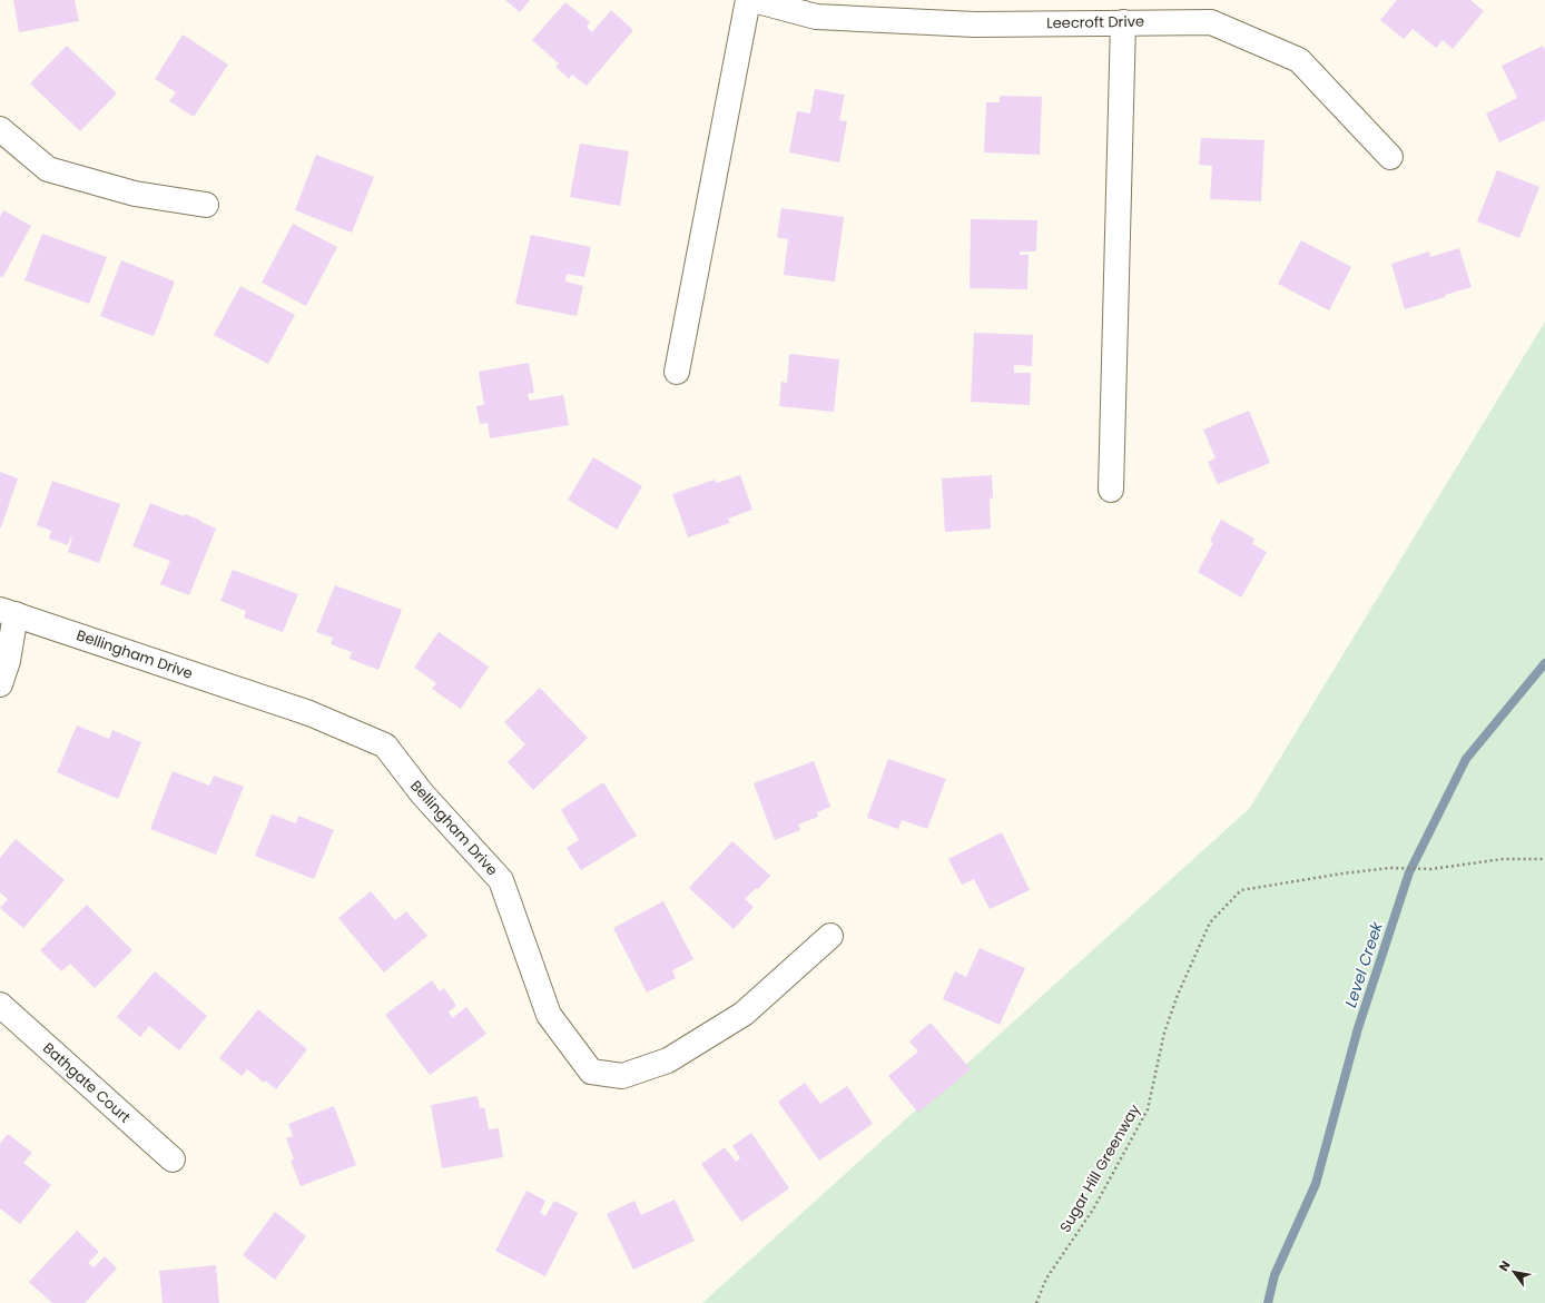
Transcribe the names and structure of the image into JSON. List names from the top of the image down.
{
  "streets": {
    "street": ["Leecroft Drive", "Bellingham Drive", "Bathgate Court"],
    "path": ["Sugar Hill Greenway"]
  },
  "water": ["Level Creek"],
  "north": "top left"
}
